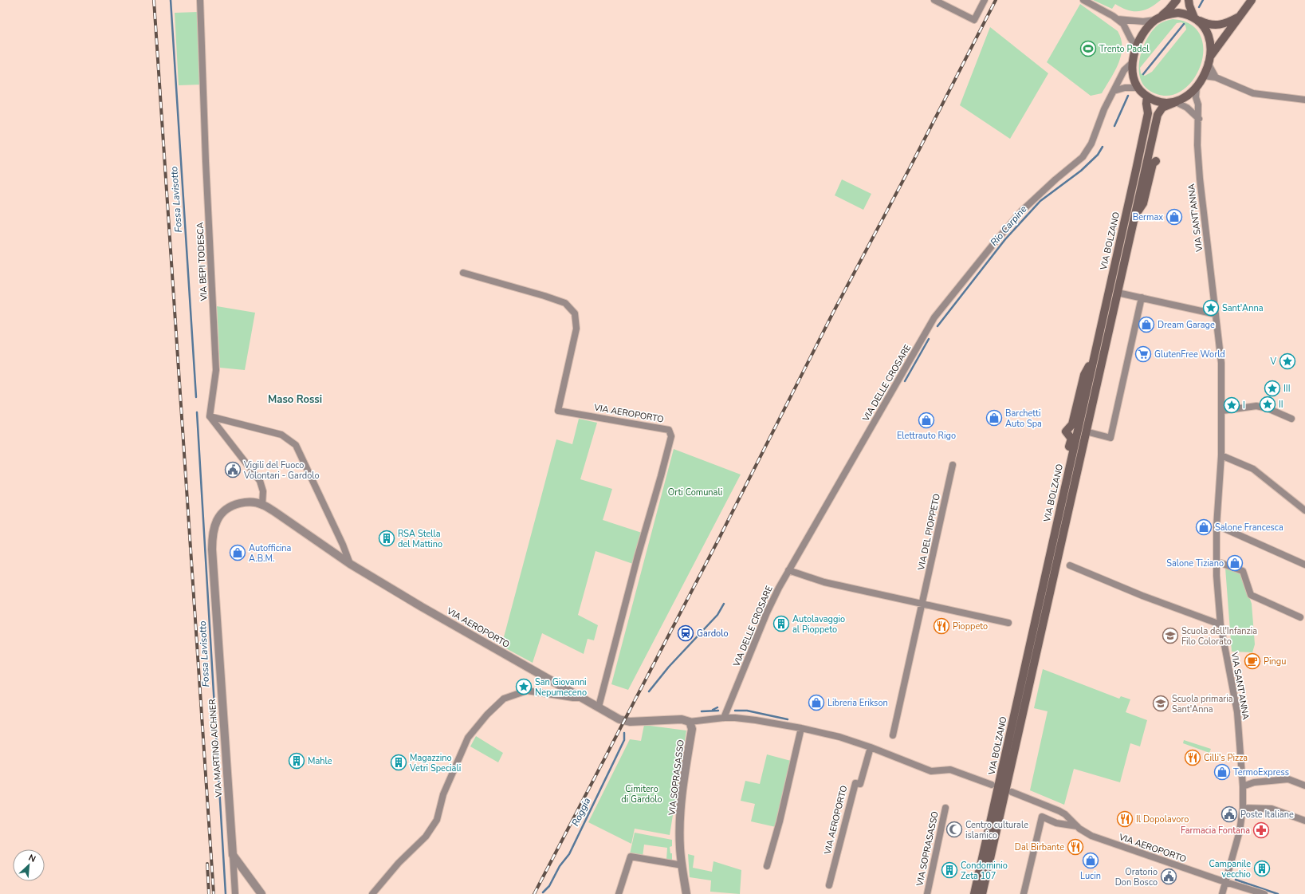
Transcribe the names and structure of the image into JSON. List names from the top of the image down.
{
  "streets": {
    "main road": ["VIA BOLZANO"],
    "street": [
      "VIA SANT'ANNA",
      "VIA BEPI TODESCA",
      "VIA DELLE CROSARE",
      "VIA AEROPORTO",
      "VIA DEL PIOPPETO",
      "VIA MARTINO AICHNER",
      "VIA SOPRASASSO"
    ]
  },
  "crossings": [
    ["VIA SANT'ANNA", "VIA BOLZANO"],
    ["VIA SANT'ANNA", "VIA DELLE CROSARE"],
    ["VIA SANT'ANNA", "VIA AEROPORTO"],
    ["VIA BOLZANO", "VIA DELLE CROSARE"],
    ["VIA DELLE CROSARE", "VIA AEROPORTO"],
    ["VIA AEROPORTO", "VIA MARTINO AICHNER"],
    ["VIA AEROPORTO", "VIA SOPRASASSO"]
  ],
  "districts": ["Maso Rossi"],
  "water": ["Fossa Lavisotto", "Rio Carpine", "Roggia"],
  "parks": ["Orti Comunali", "Cimitero di Gardolo"],
  "places": {
    "sports": ["Trento Padel"],
    "shop": [
      "Bermax",
      "Dream Garage",
      "Barchetti Auto Spa",
      "Elettrauto Rigo",
      "Salone Francesca",
      "Autofficina A.B.M.",
      "Salone Tiziano",
      "Libreria Erikson",
      "TermoExpress",
      "Lucin"
    ],
    "place": [
      "Sant'Anna",
      "V",
      "III",
      "II",
      "I",
      "San Giovanni Nepumeceno"
    ],
    "supermarket": ["GlutenFree World"],
    "public building": ["Vigili del Fuoco Volontari - Gardolo", "Poste Italiane", "Oratorio Don Bosco"],
    "building": [
      "RSA Stella del Mattino",
      "Autolavaggio al Pioppeto",
      "Mahle",
      "Magazzino Vetri Speciali",
      "Campanile vecchio",
      "Condominio Zeta 107"
    ],
    "restaurant": [
      "Pioppeto",
      "Cilli's Pizza",
      "Il Dopolavoro",
      "Dal Birbante"
    ],
    "station": ["Gardolo"],
    "school or university": ["Scuola dell'Infanzia Filo Colorato", "Scuola primaria Sant'Anna"],
    "cafe": ["Pingu"],
    "mosque": ["Centro culturale islamico"],
    "pharmacy": ["Farmacia Fontana"]
  },
  "north": "top right"
}
